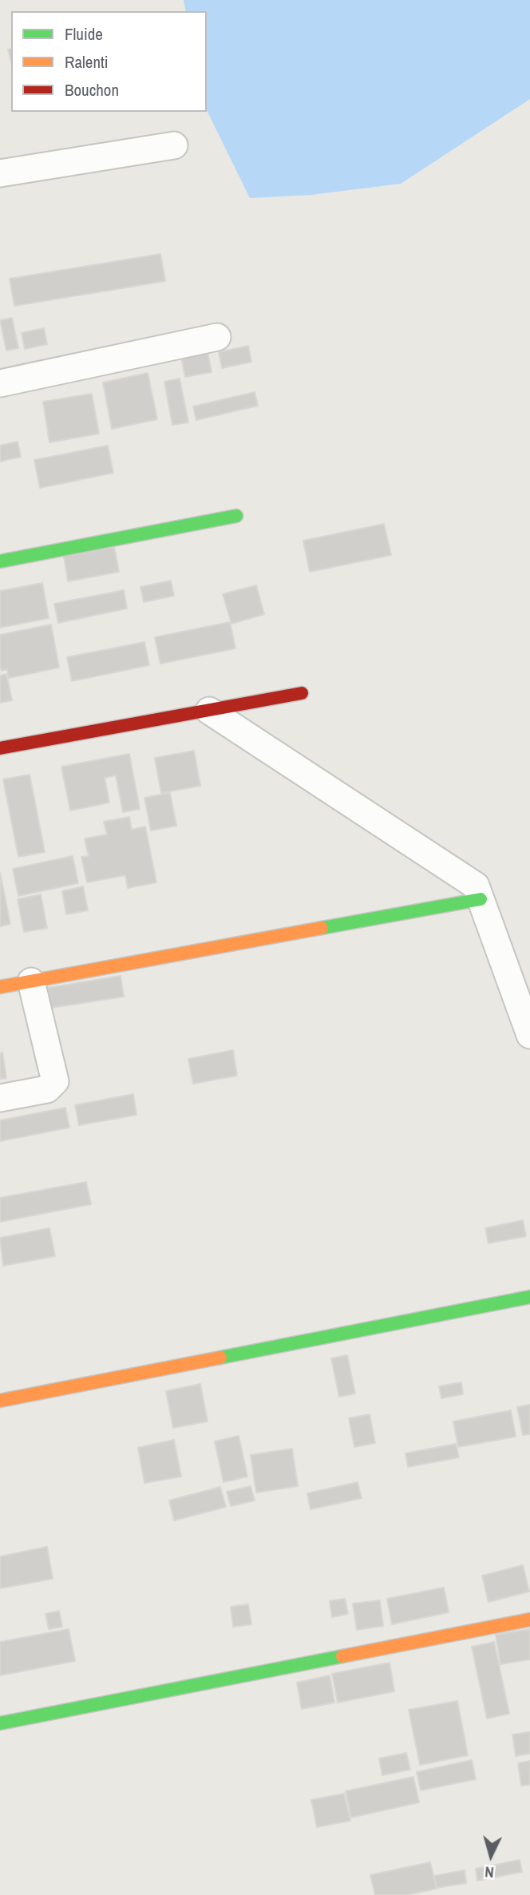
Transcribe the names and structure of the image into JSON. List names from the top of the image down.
{
  "legend": ["Fluide", "Ralenti", "Bouchon"],
  "north": "bottom"
}
